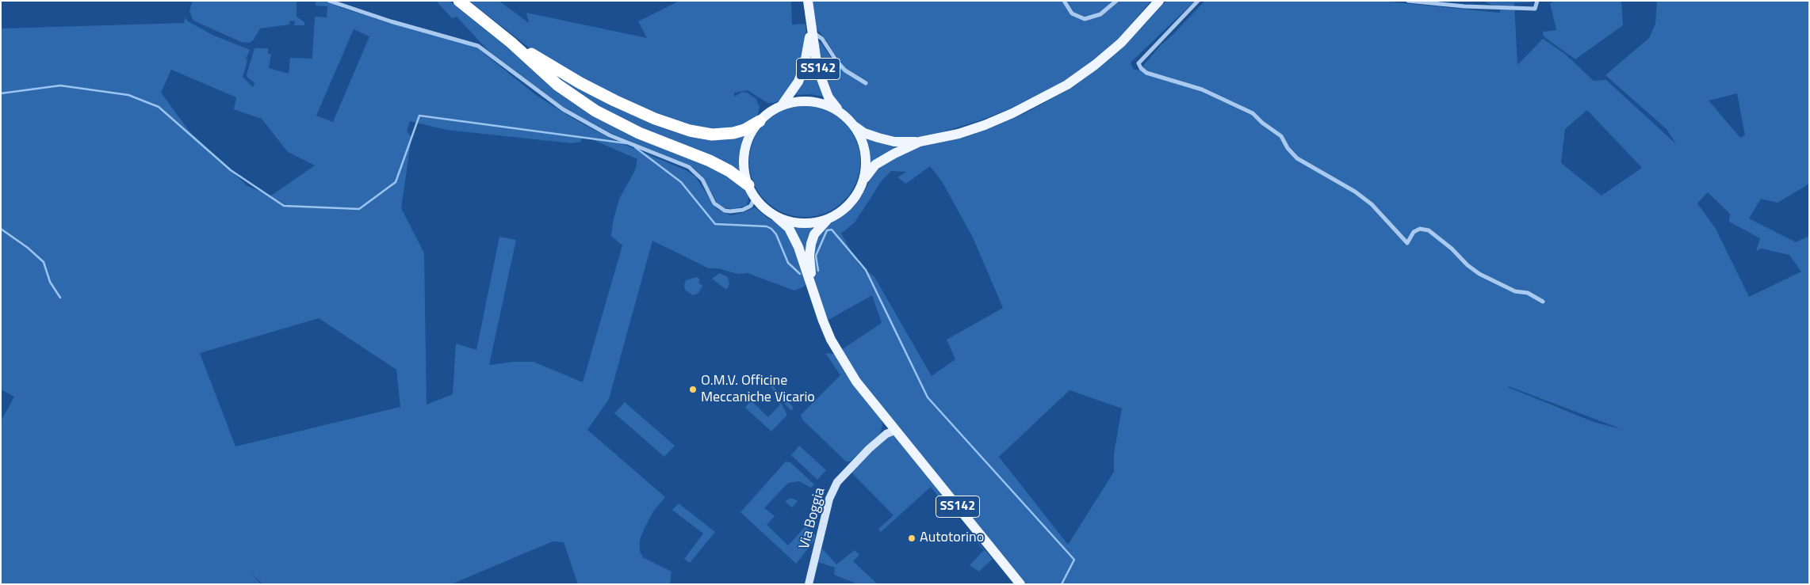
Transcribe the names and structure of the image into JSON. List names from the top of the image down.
{
  "streets": {
    "main road": ["SS142"],
    "street": ["Via Boggia"]
  },
  "crossings": [
    ["SS142", "Via Boggia"]
  ],
  "places": ["O.M.V. Officine Meccaniche Vicario", "Autotorino"]
}
